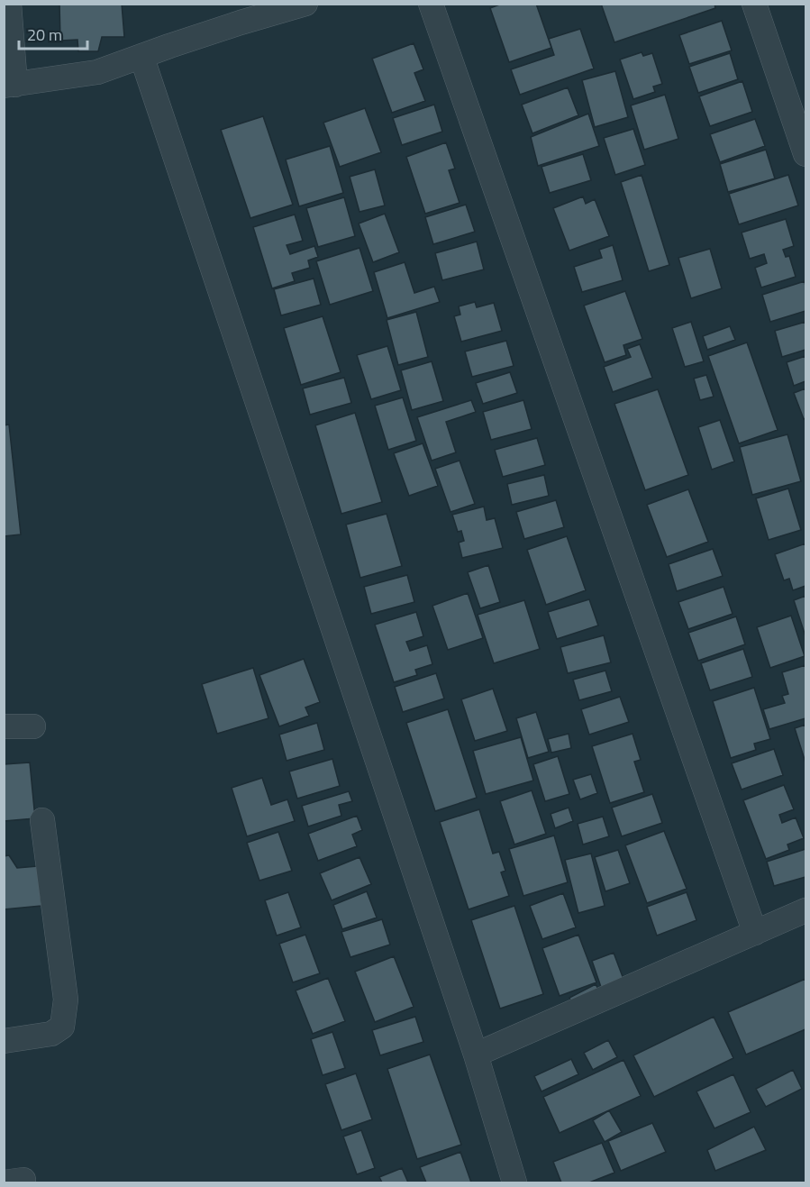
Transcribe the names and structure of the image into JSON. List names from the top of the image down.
{
  "scale_bar": "20 m"
}
